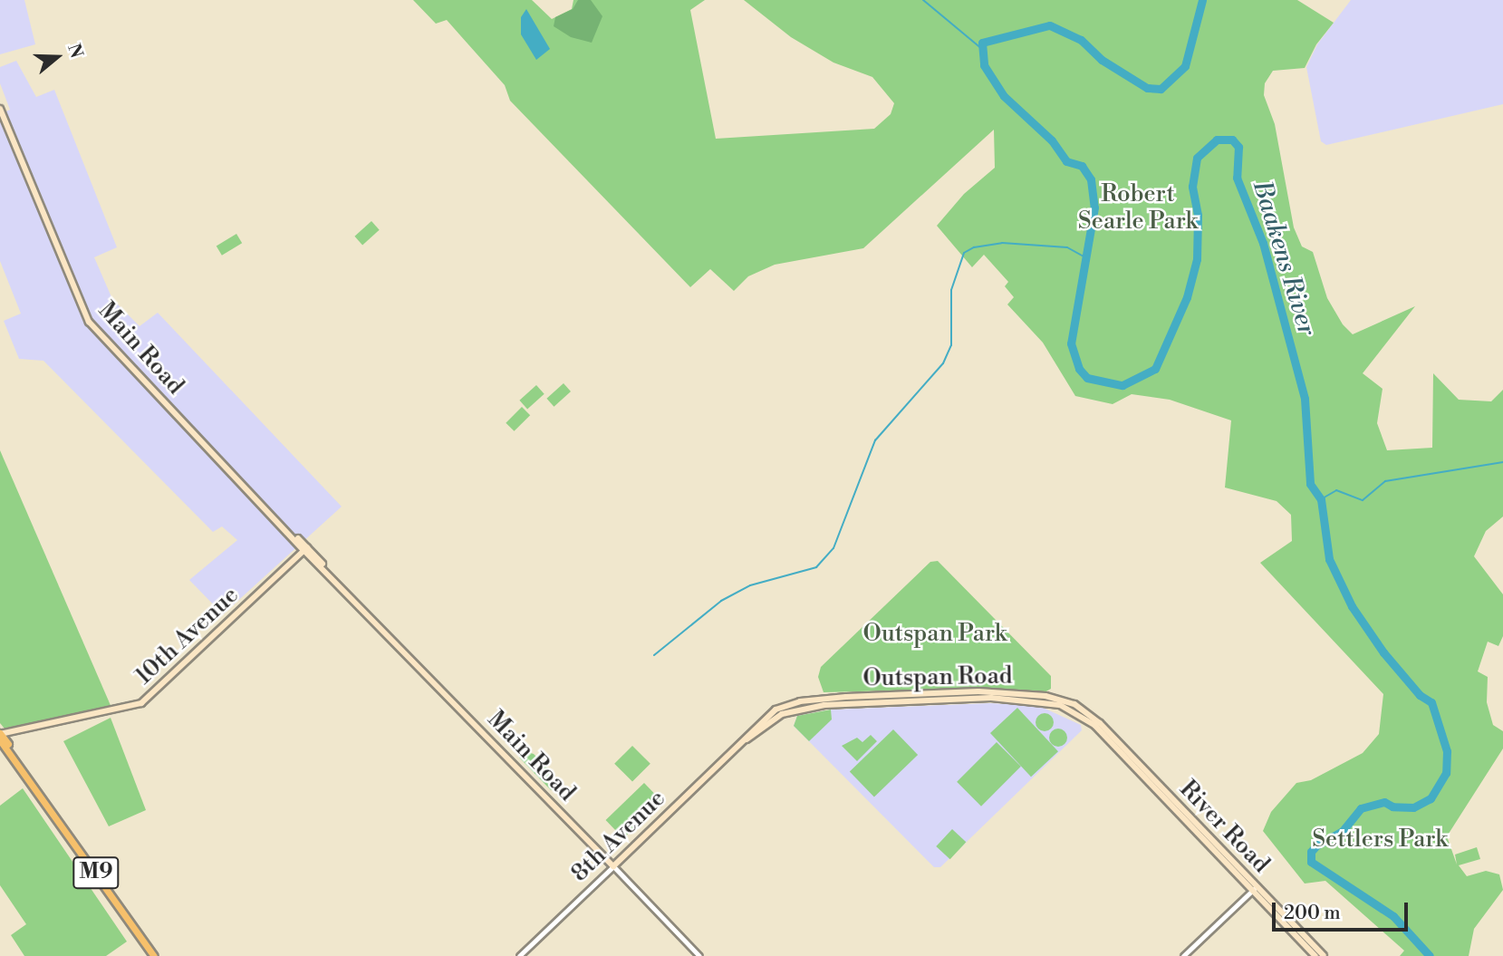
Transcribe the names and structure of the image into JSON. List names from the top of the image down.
{
  "streets": {
    "main road": [
      "Main Road",
      "10th Avenue",
      "Outspan Road",
      "River Road",
      "8th Avenue",
      "M9"
    ]
  },
  "crossings": [
    ["Main Road", "10th Avenue"],
    ["Main Road", "8th Avenue"],
    ["10th Avenue", "M9"],
    ["Outspan Road", "River Road"],
    ["Outspan Road", "8th Avenue"]
  ],
  "water": ["Baakens River"],
  "parks": ["Robert Searle Park", "Outspan Park", "Settlers Park"],
  "scale_bar": "200 m",
  "north": "right"
}
